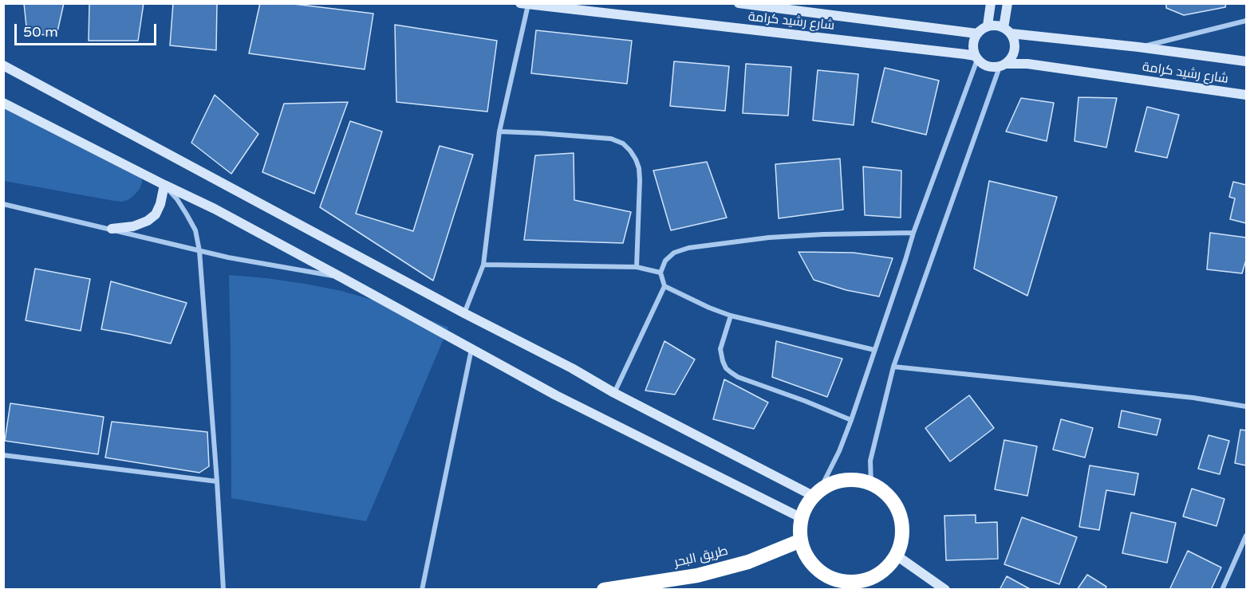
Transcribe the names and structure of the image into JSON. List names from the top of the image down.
{
  "streets": {
    "highway": ["طريق البحر"],
    "street": ["شارع رشيد كرامة"]
  },
  "scale_bar": "50 m"
}
